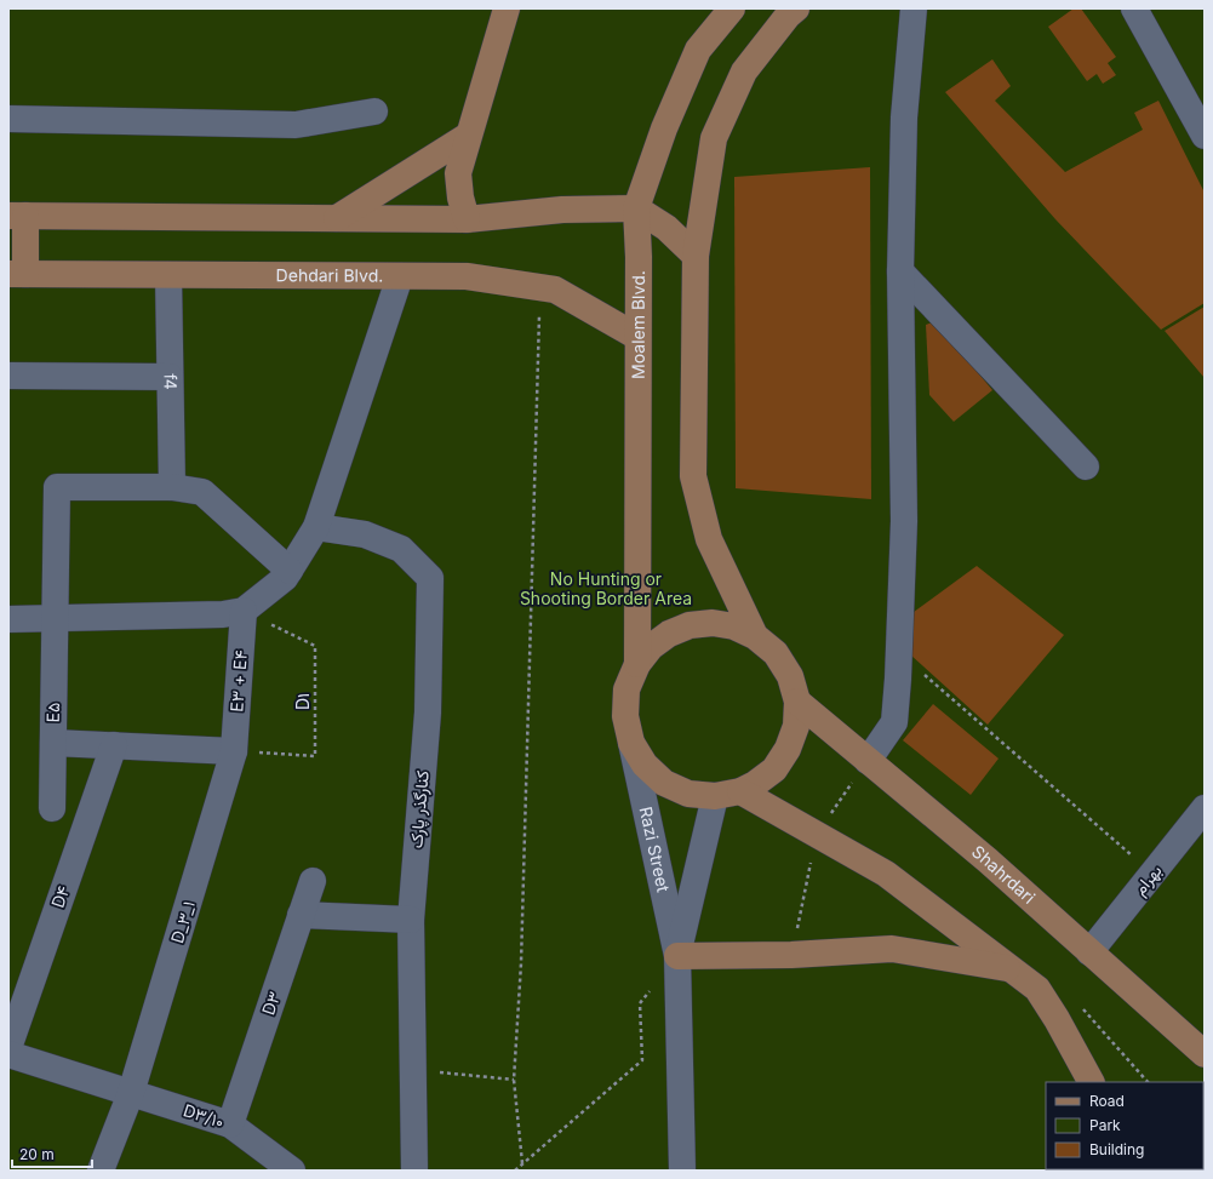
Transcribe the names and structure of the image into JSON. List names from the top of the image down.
{
  "streets": {
    "main road": ["Dehdari Blvd.", "Moalem Blvd.", "Shahrdari"],
    "street": [
      "f4",
      "E۳ + E۴",
      "E۵",
      "کنارگذر پارک",
      "Razi Street",
      "بهرام",
      "D۴",
      "D_۳_۱",
      "D۳",
      "D۳/۱۰"
    ],
    "path": ["D۱"]
  },
  "crossings": [
    ["Dehdari Blvd.", "Moalem Blvd."],
    ["Dehdari Blvd.", "f4"],
    ["Moalem Blvd.", "Razi Street"],
    ["Moalem Blvd.", "Shahrdari"],
    ["f4", "E۵"],
    ["E۳ + E۴", "D۱"],
    ["E۳ + E۴", "D_۳_۱"],
    ["D۱", "D_۳_۱"],
    ["Razi Street", "Shahrdari"],
    ["Shahrdari", "بهرام"],
    ["D_۳_۱", "D۳/۱۰"],
    ["D۳", "D۳/۱۰"]
  ],
  "parks": ["No Hunting or Shooting Border Area"],
  "legend": ["Road", "Park", "Building"],
  "scale_bar": "20 m"
}
